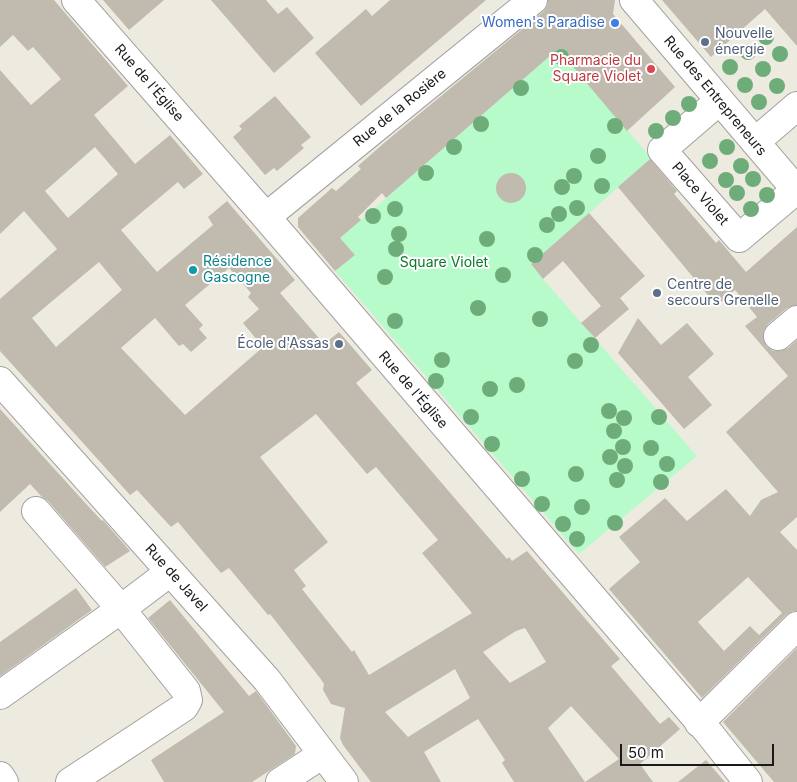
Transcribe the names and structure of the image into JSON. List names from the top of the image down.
{
  "streets": {
    "street": [
      "Rue de l'Église",
      "Rue des Entrepreneurs",
      "Rue de la Rosière",
      "Place Violet",
      "Rue de Javel"
    ]
  },
  "crossings": [
    ["Rue de l'Église", "Rue de la Rosière"],
    ["Rue des Entrepreneurs", "Place Violet"]
  ],
  "parks": ["Square Violet"],
  "places": [
    "Women's Paradise",
    "Nouvelle énergie",
    "Pharmacie du Square Violet",
    "Résidence Gascogne",
    "Centre de secours Grenelle",
    "École d'Assas"
  ],
  "scale_bar": "50 m"
}
